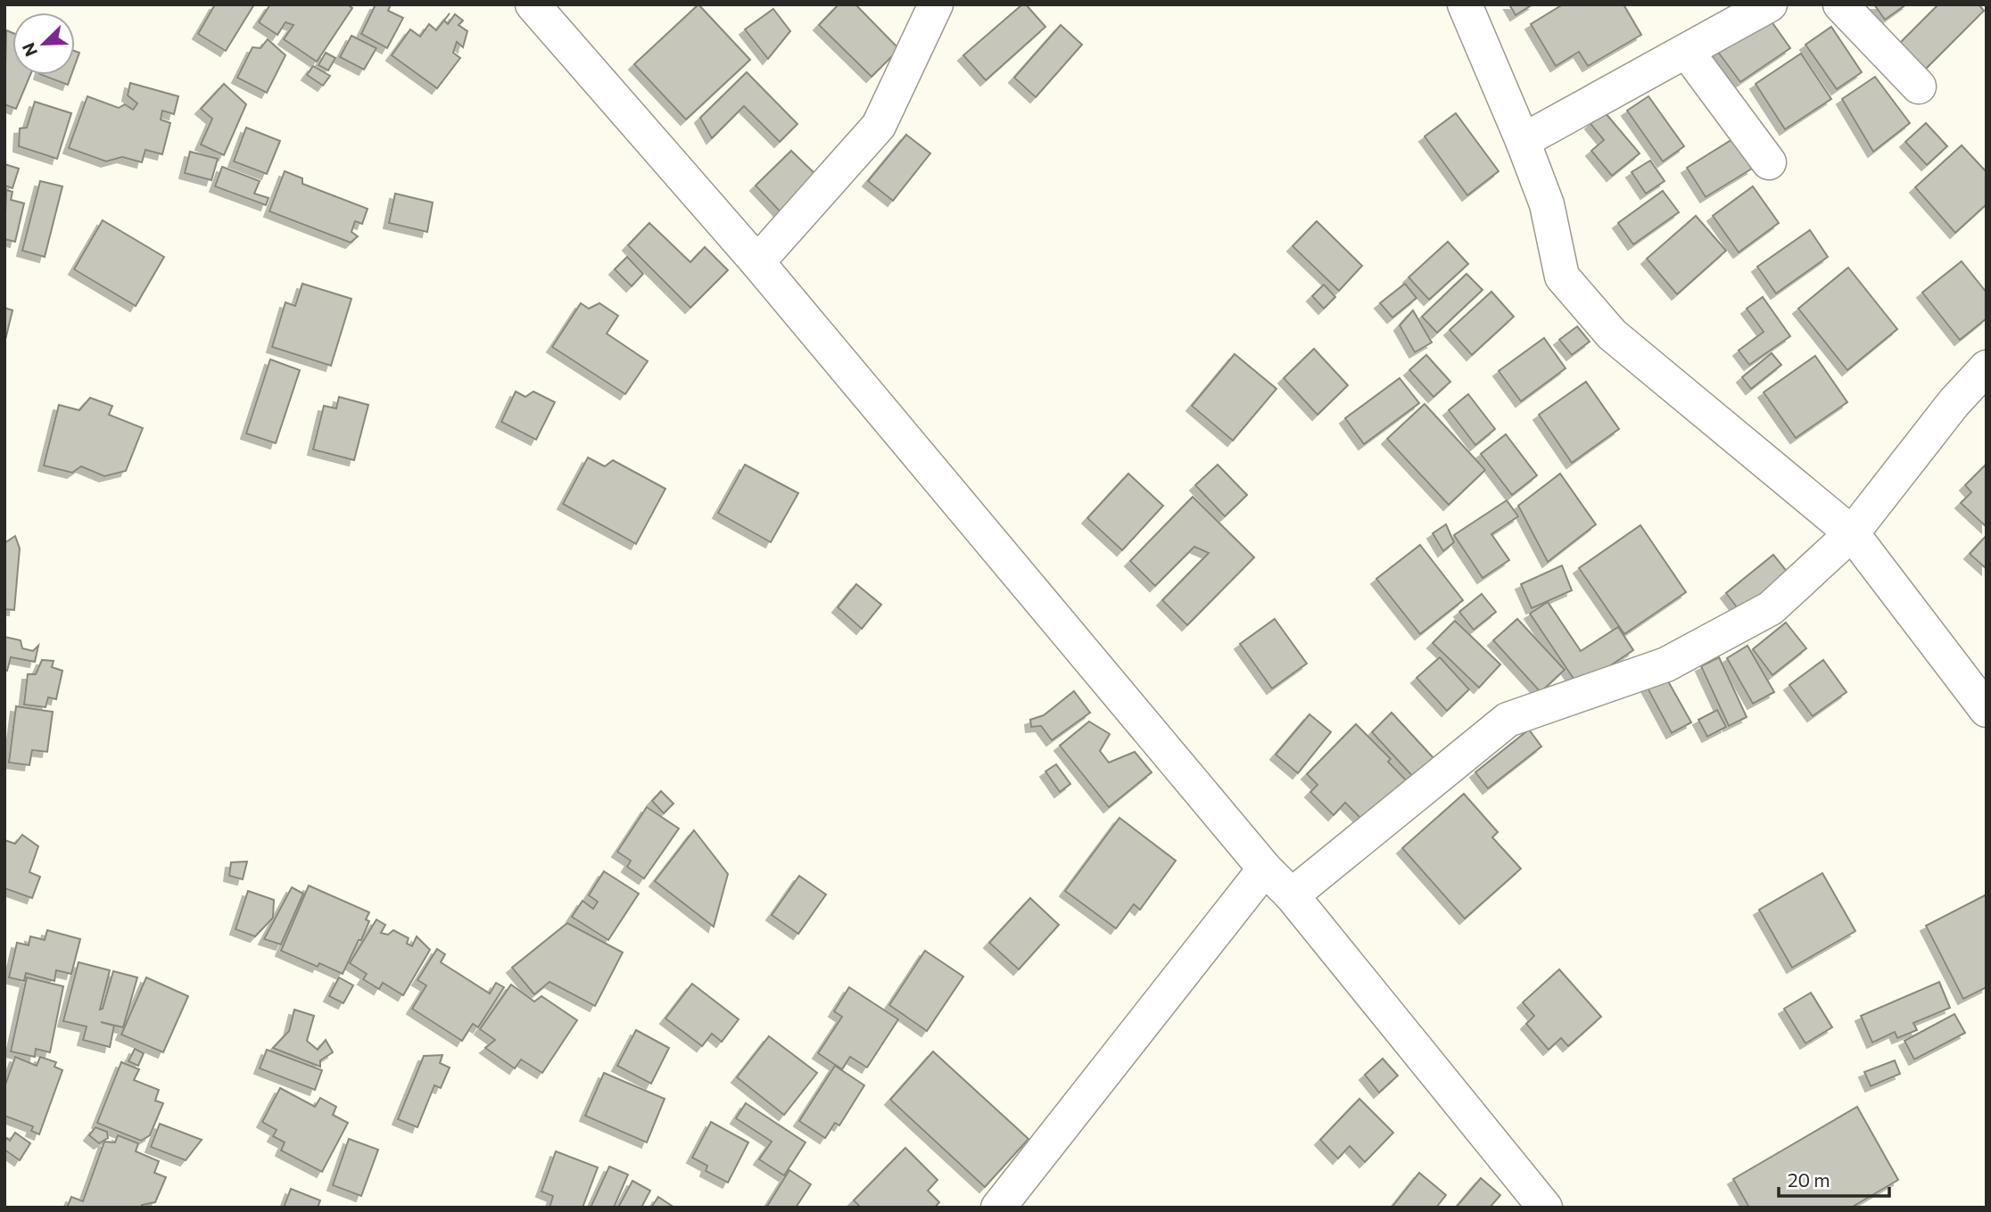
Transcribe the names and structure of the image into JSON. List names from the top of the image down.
{
  "scale_bar": "20 m",
  "north": "bottom left"
}
